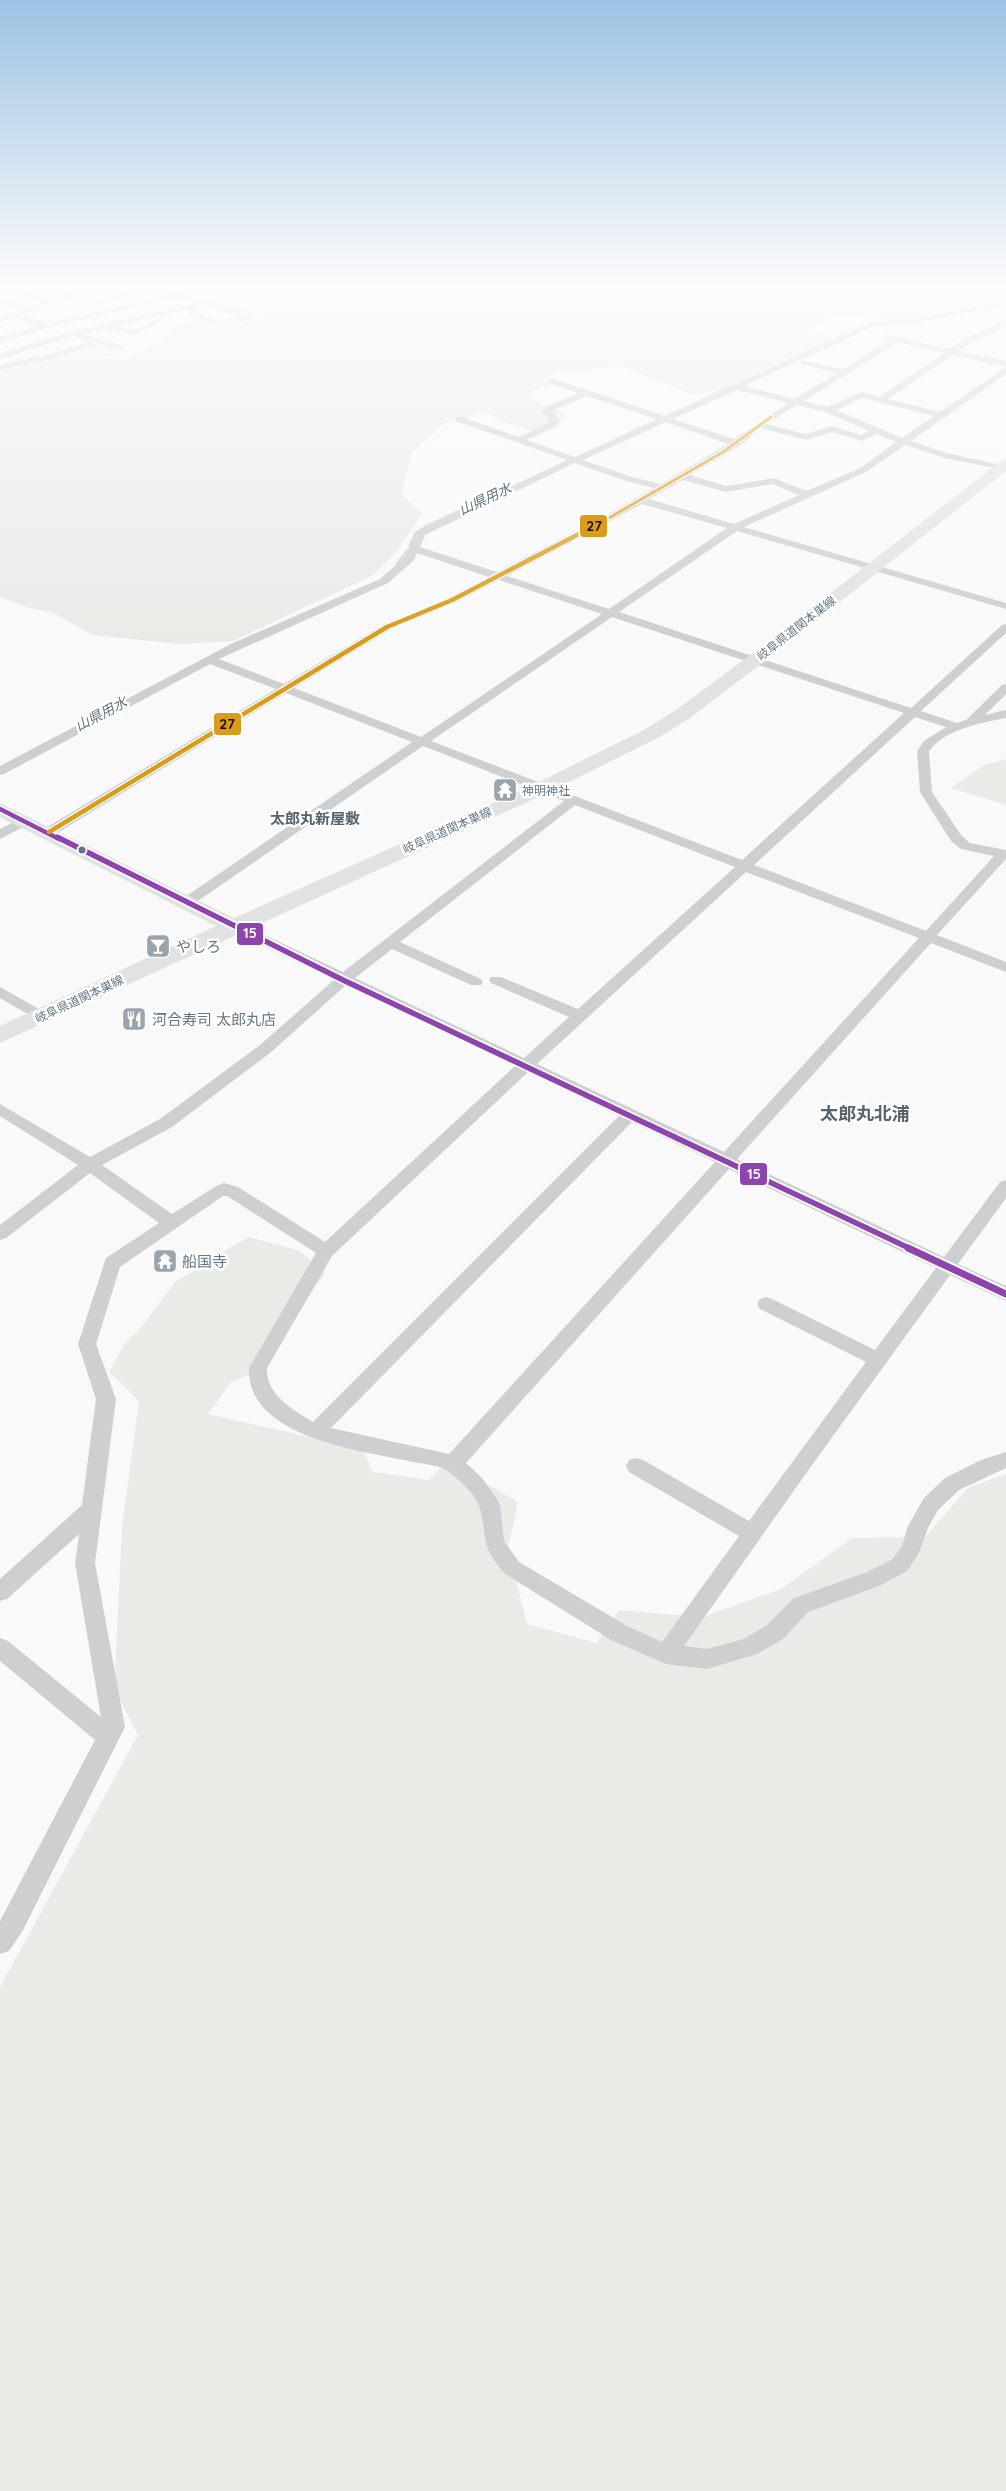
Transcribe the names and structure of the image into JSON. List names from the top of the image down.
{
  "streets": {
    "main road": ["岐阜県道関本巣線"]
  },
  "districts": ["太郎丸新屋敷", "太郎丸北浦"],
  "water": ["山県用水"],
  "places": {
    "temple": ["神明神社", "船国寺"],
    "bar": ["やしろ"],
    "restaurant": ["河合寿司 太郎丸店"]
  },
  "lines": ["transit line 27", "transit line 15"]
}
